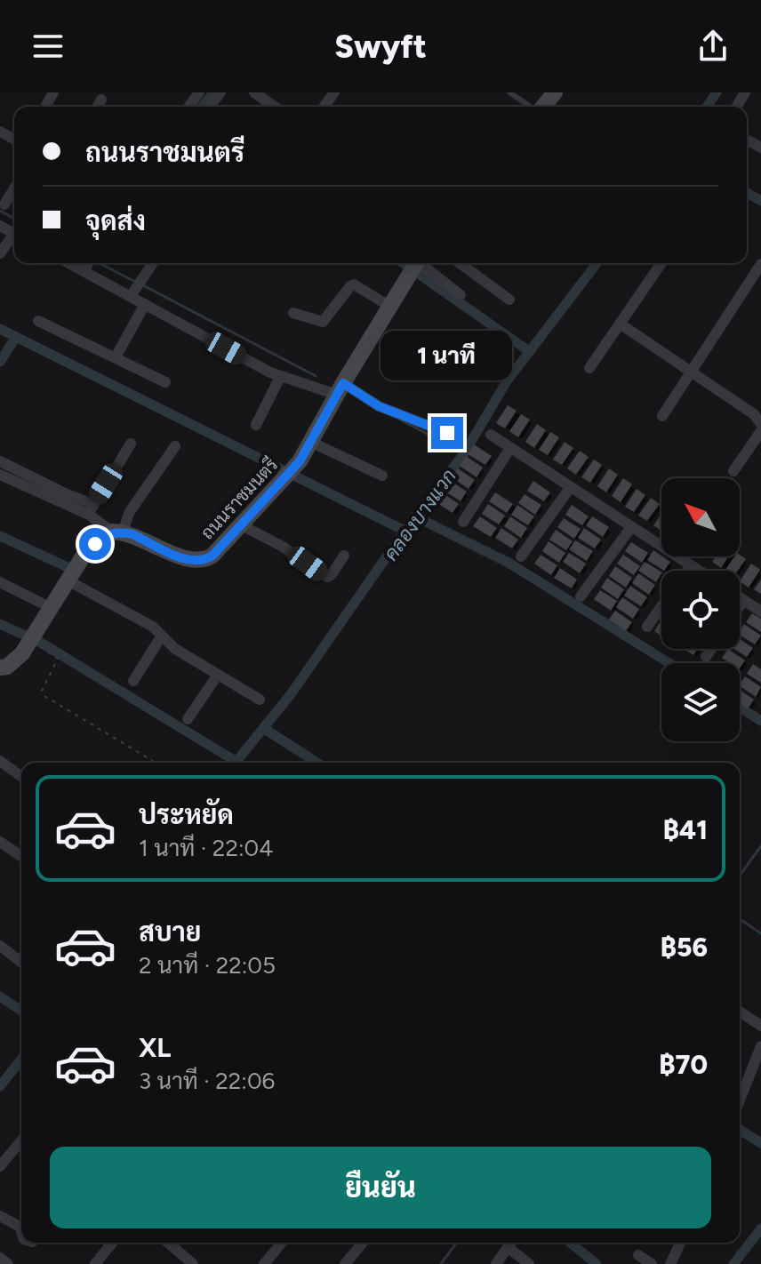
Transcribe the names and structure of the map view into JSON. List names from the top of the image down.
{
  "streets": {
    "street": ["ถนนราชมนตรี"]
  },
  "water": ["คลองบางแวก"],
  "north": "top left",
  "page": {
    "header": "Swyft",
    "banner": ["ถนนราชมนตรี", "จุดส่ง"],
    "bubble": "1 นาที",
    "list": [
      {
        "name": "ประหยัด",
        "note": "1 นาที · 22:04",
        "value": "฿41"
      },
      {
        "name": "สบาย",
        "note": "2 นาที · 22:05",
        "value": "฿56"
      },
      {
        "name": "XL",
        "note": "3 นาที · 22:06",
        "value": "฿70"
      }
    ],
    "buttons": "ยืนยัน"
  }
}
